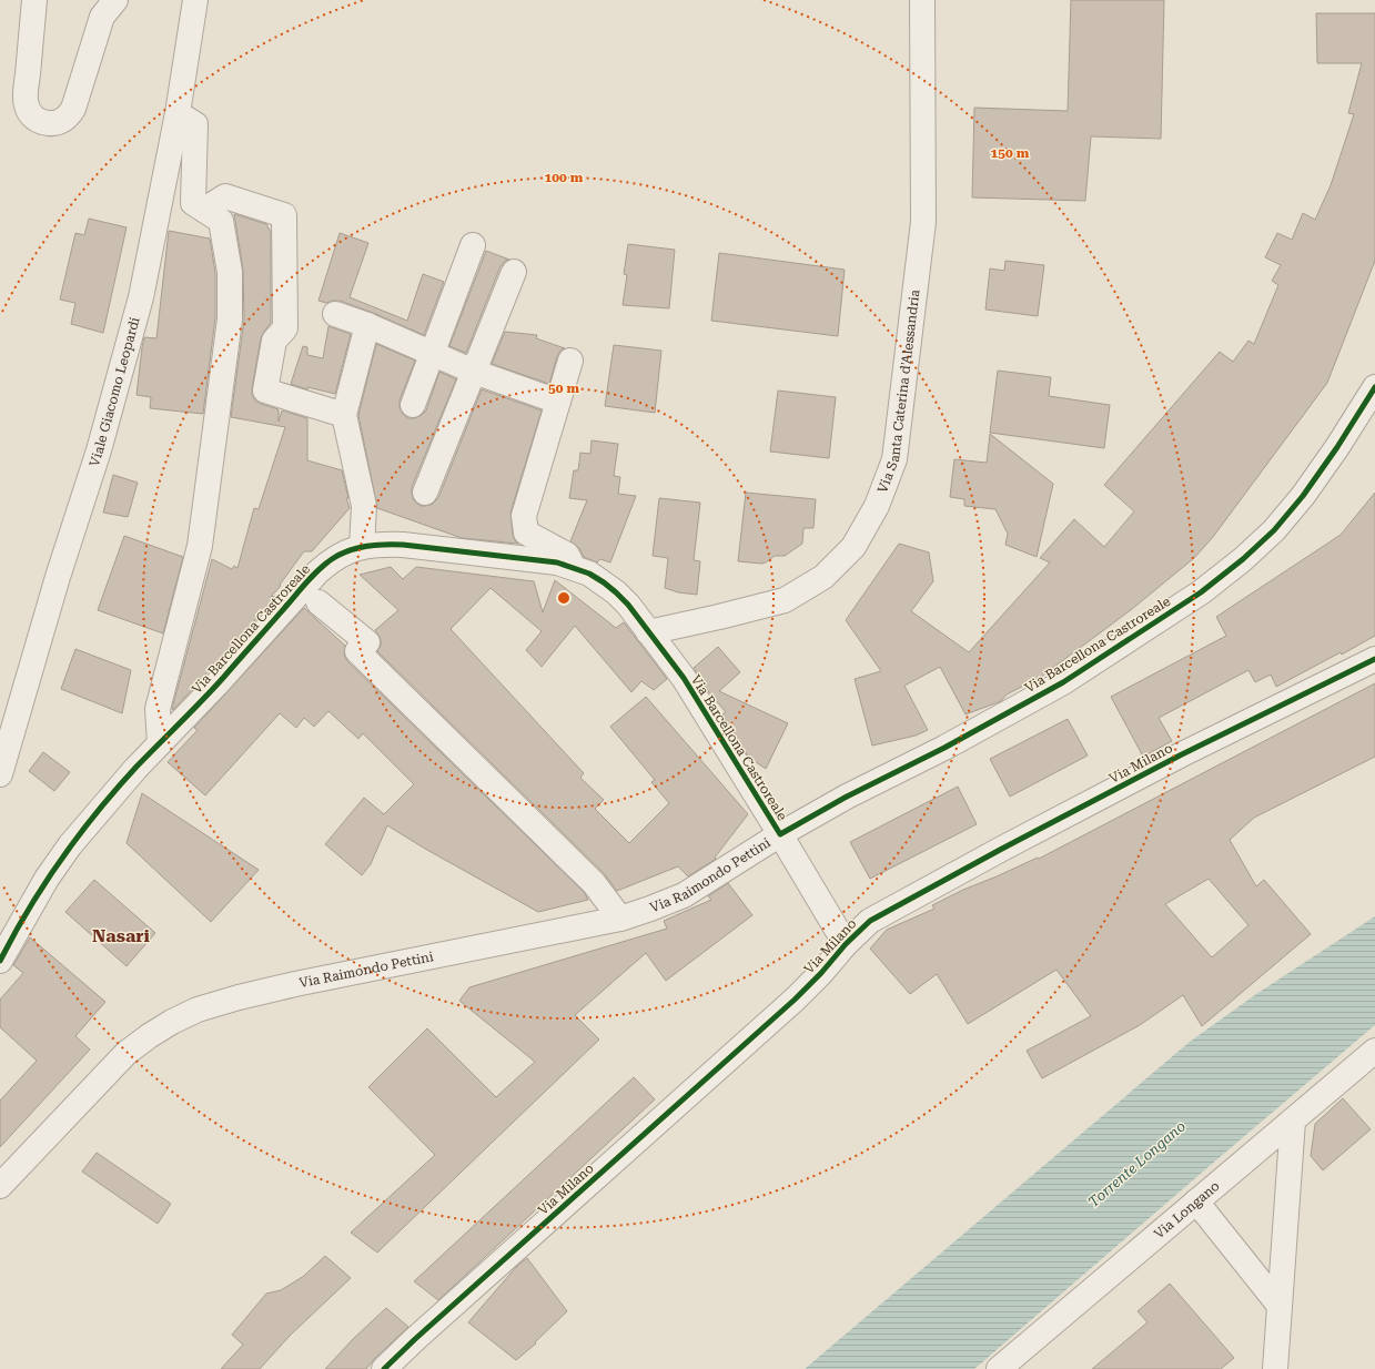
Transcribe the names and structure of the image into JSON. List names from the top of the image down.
{
  "streets": {
    "street": [
      "Via Santa Caterina d'Alessandria",
      "Viale Giacomo Leopardi",
      "Via Barcellona Castroreale",
      "Via Milano",
      "Via Raimondo Pettini",
      "Via Longano"
    ]
  },
  "crossings": [
    ["Via Santa Caterina d'Alessandria", "Via Barcellona Castroreale"],
    ["Via Barcellona Castroreale", "Via Raimondo Pettini"]
  ],
  "districts": ["Nasari"],
  "water": ["Torrente Longano"],
  "rings": ["150 m", "100 m", "50 m"]
}
